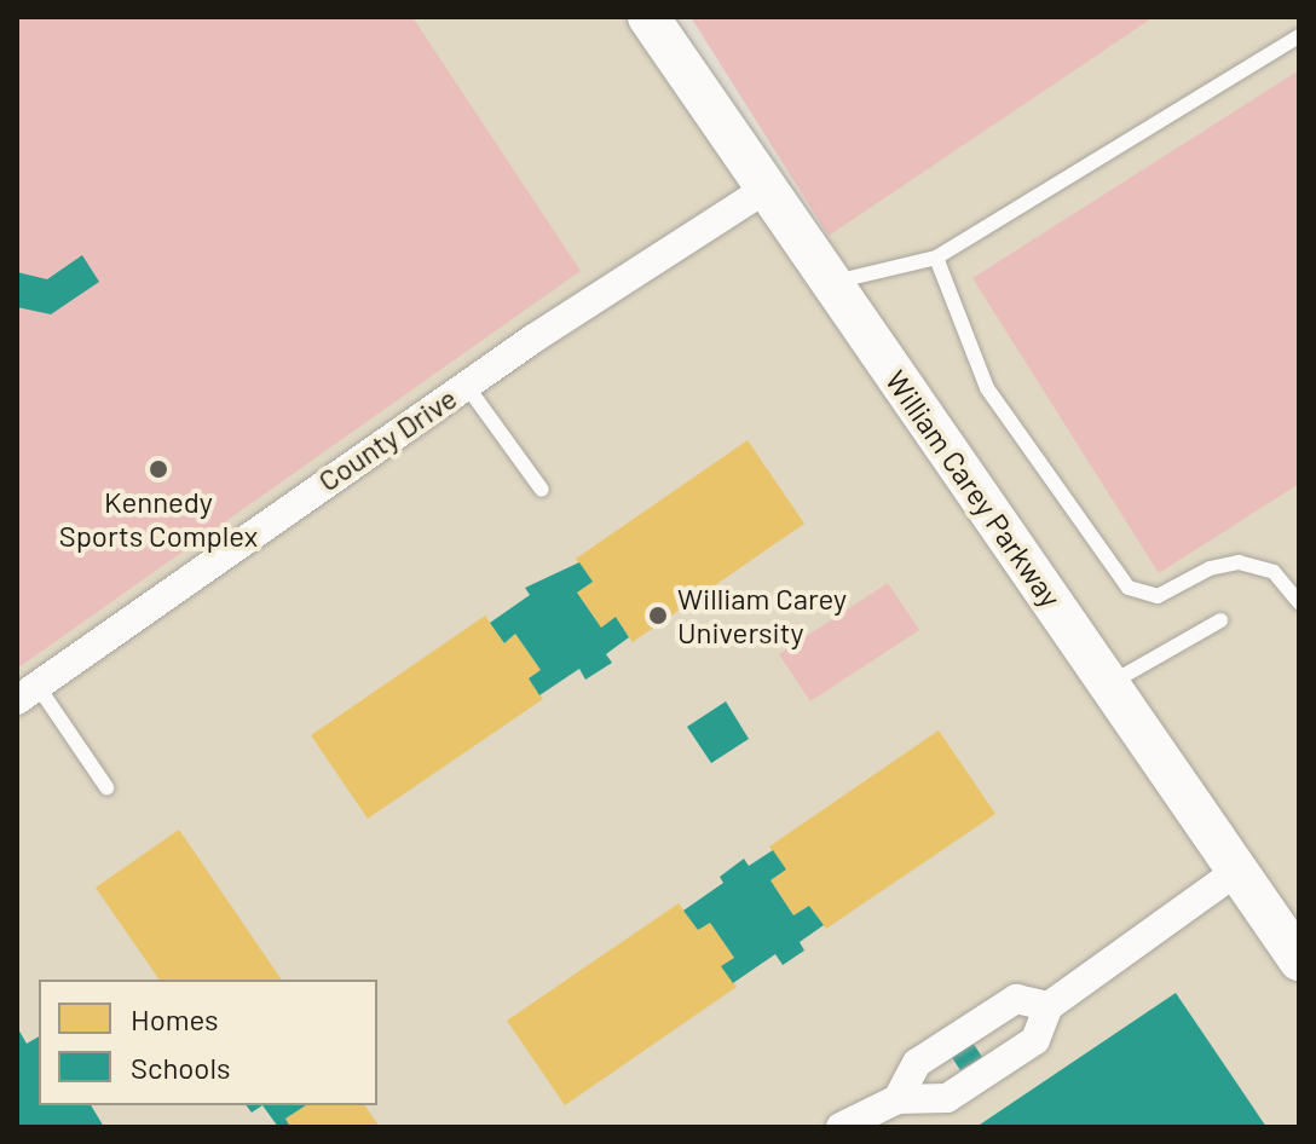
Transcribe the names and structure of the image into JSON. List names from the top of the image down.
{
  "streets": {
    "street": ["County Drive", "William Carey Parkway"]
  },
  "crossings": [
    ["County Drive", "William Carey Parkway"]
  ],
  "places": ["Kennedy Sports Complex", "William Carey University"],
  "legend": ["Homes", "Schools"]
}
